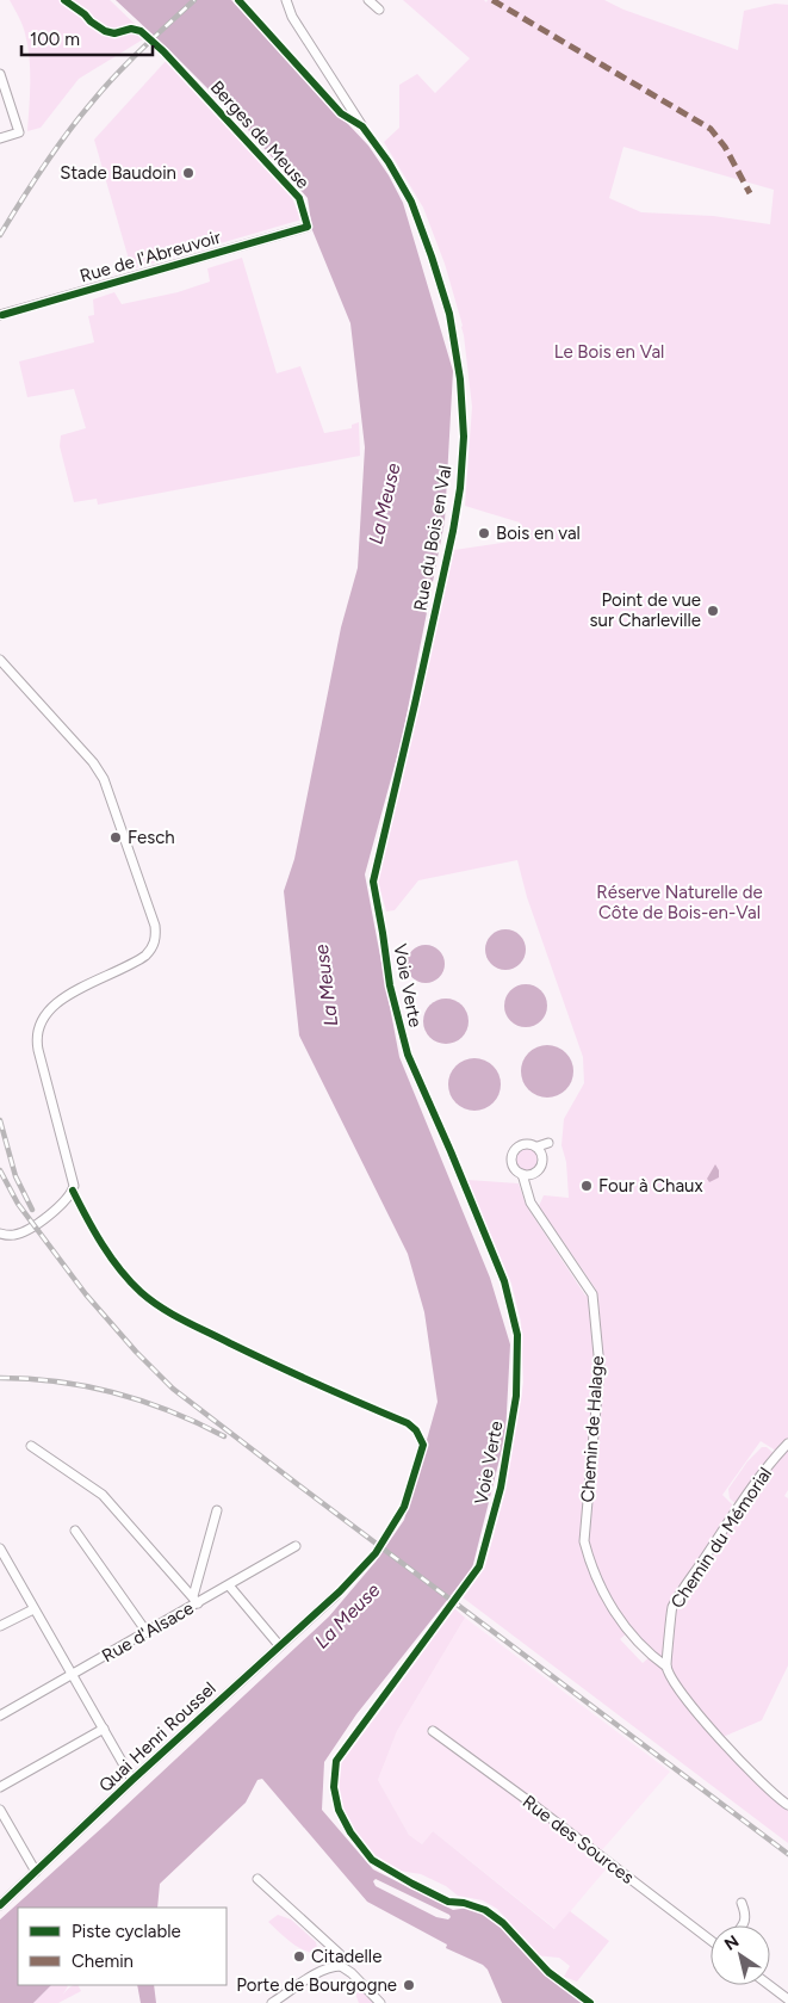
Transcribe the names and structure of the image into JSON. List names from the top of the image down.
{
  "streets": {
    "street": [
      "Rue de l'Abreuvoir",
      "Chemin de Halage",
      "Chemin du Mémorial",
      "Rue d'Alsace",
      "Quai Henri Roussel",
      "Rue des Sources"
    ],
    "cycle path": ["Berges de Meuse", "Rue du Bois en Val"]
  },
  "crossings": [
    ["Chemin de Halage", "Chemin du Mémorial"]
  ],
  "water": ["La Meuse"],
  "parks": ["Le Bois en Val", "Réserve Naturelle de Côte de Bois-en-Val"],
  "places": [
    "Stade Baudoin",
    "Bois en val",
    "Point de vue sur Charleville",
    "Fesch",
    "Four à Chaux",
    "Citadelle",
    "Porte de Bourgogne"
  ],
  "legend": ["Piste cyclable", "Chemin"],
  "scale_bar": "100 m",
  "north": "top left"
}
